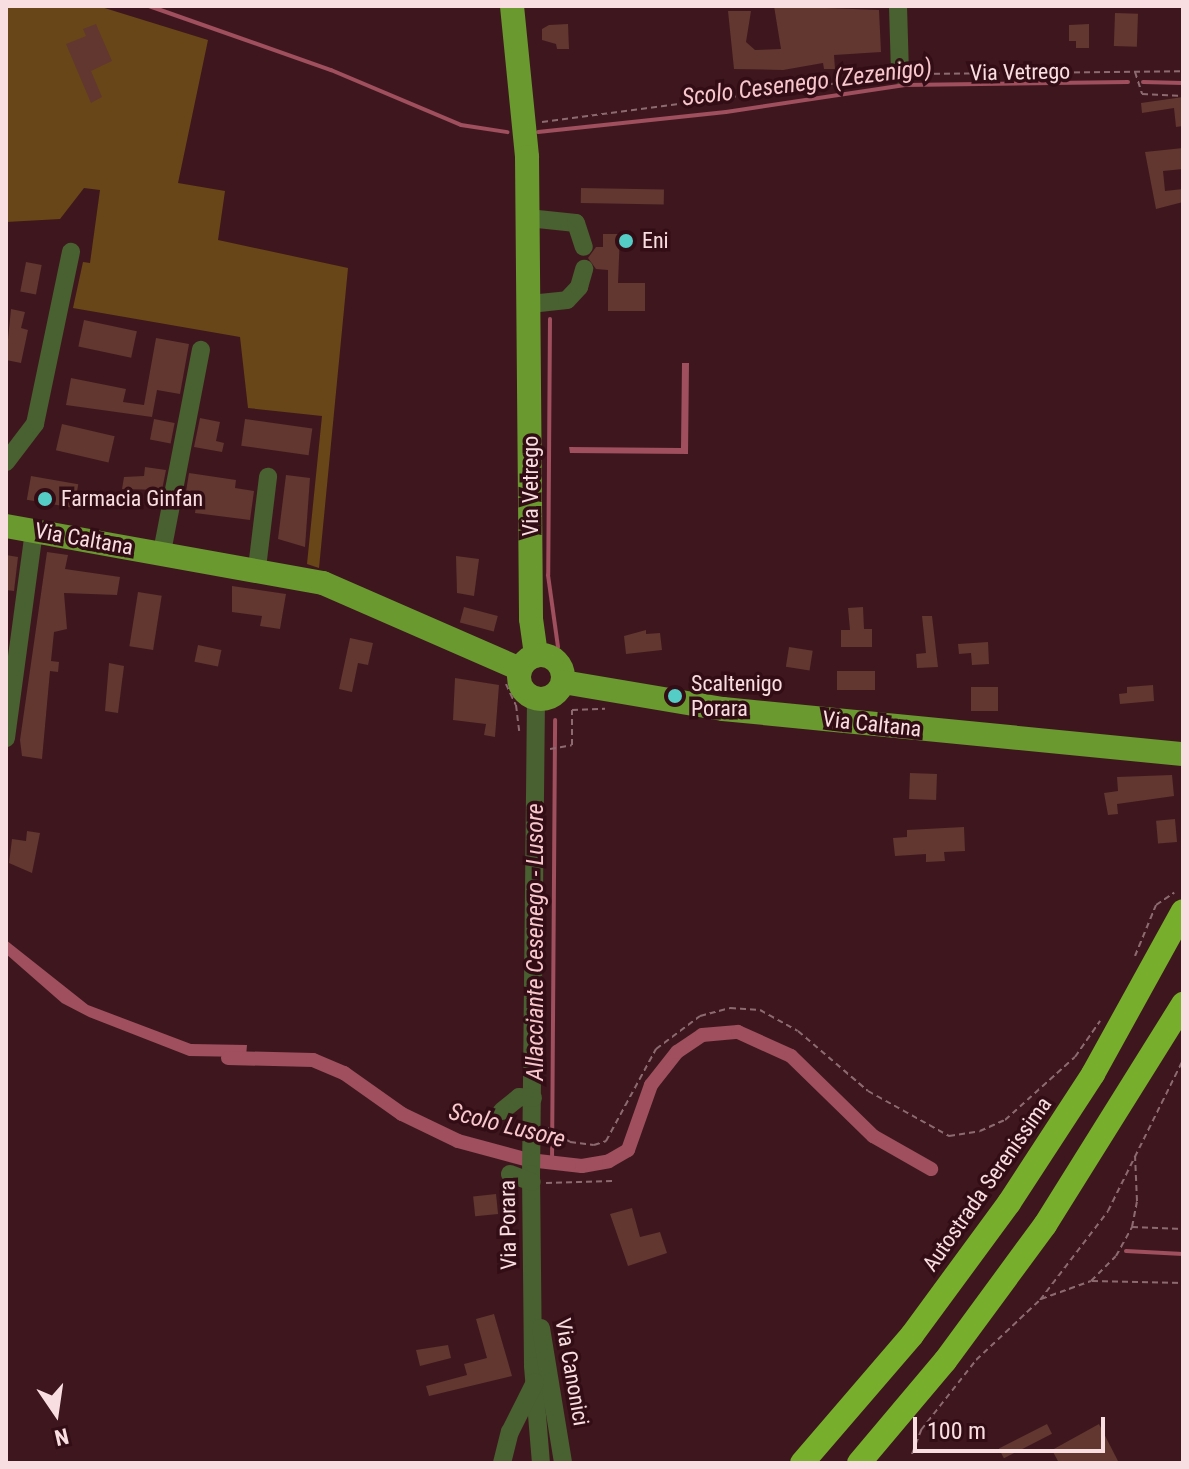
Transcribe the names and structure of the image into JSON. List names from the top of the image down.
{
  "streets": {
    "highway": ["Autostrada Serenissima"],
    "main road": ["Via Vetrego", "Via Caltana"],
    "street": ["Via Porara", "Via Canonici"]
  },
  "crossings": [
    ["Via Vetrego", "Via Caltana"],
    ["Via Vetrego", "Via Porara"],
    ["Via Caltana", "Via Porara"],
    ["Via Porara", "Via Canonici"]
  ],
  "water": ["Scolo Cesenego (Zezenigo)", "Allacciante Cesenego - Lusore", "Scolo Lusore"],
  "places": ["Eni", "Farmacia Ginfan", "Scaltenigo Porara"],
  "scale_bar": "100 m",
  "north": "bottom"
}
